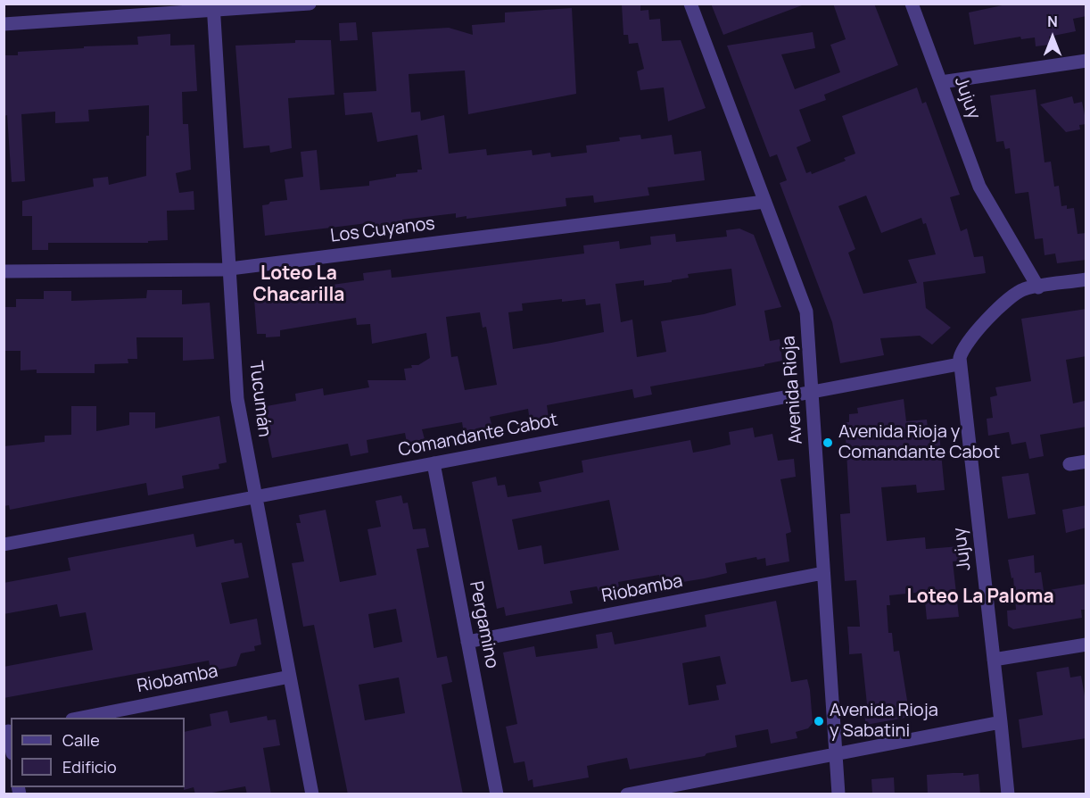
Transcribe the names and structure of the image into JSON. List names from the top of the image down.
{
  "streets": {
    "street": [
      "Jujuy",
      "Los Cuyanos",
      "Avenida Rioja",
      "Tucumán",
      "Comandante Cabot",
      "Riobamba",
      "Pergamino"
    ]
  },
  "crossings": [
    ["Jujuy", "Comandante Cabot"],
    ["Los Cuyanos", "Avenida Rioja"],
    ["Los Cuyanos", "Tucumán"],
    ["Avenida Rioja", "Comandante Cabot"],
    ["Avenida Rioja", "Riobamba"],
    ["Tucumán", "Comandante Cabot"],
    ["Tucumán", "Riobamba"],
    ["Comandante Cabot", "Pergamino"],
    ["Riobamba", "Pergamino"]
  ],
  "districts": ["Loteo La Chacarilla", "Loteo La Paloma"],
  "places": ["Avenida Rioja y Comandante Cabot", "Avenida Rioja y Sabatini"],
  "legend": ["Calle", "Edificio"],
  "north": "top"
}
